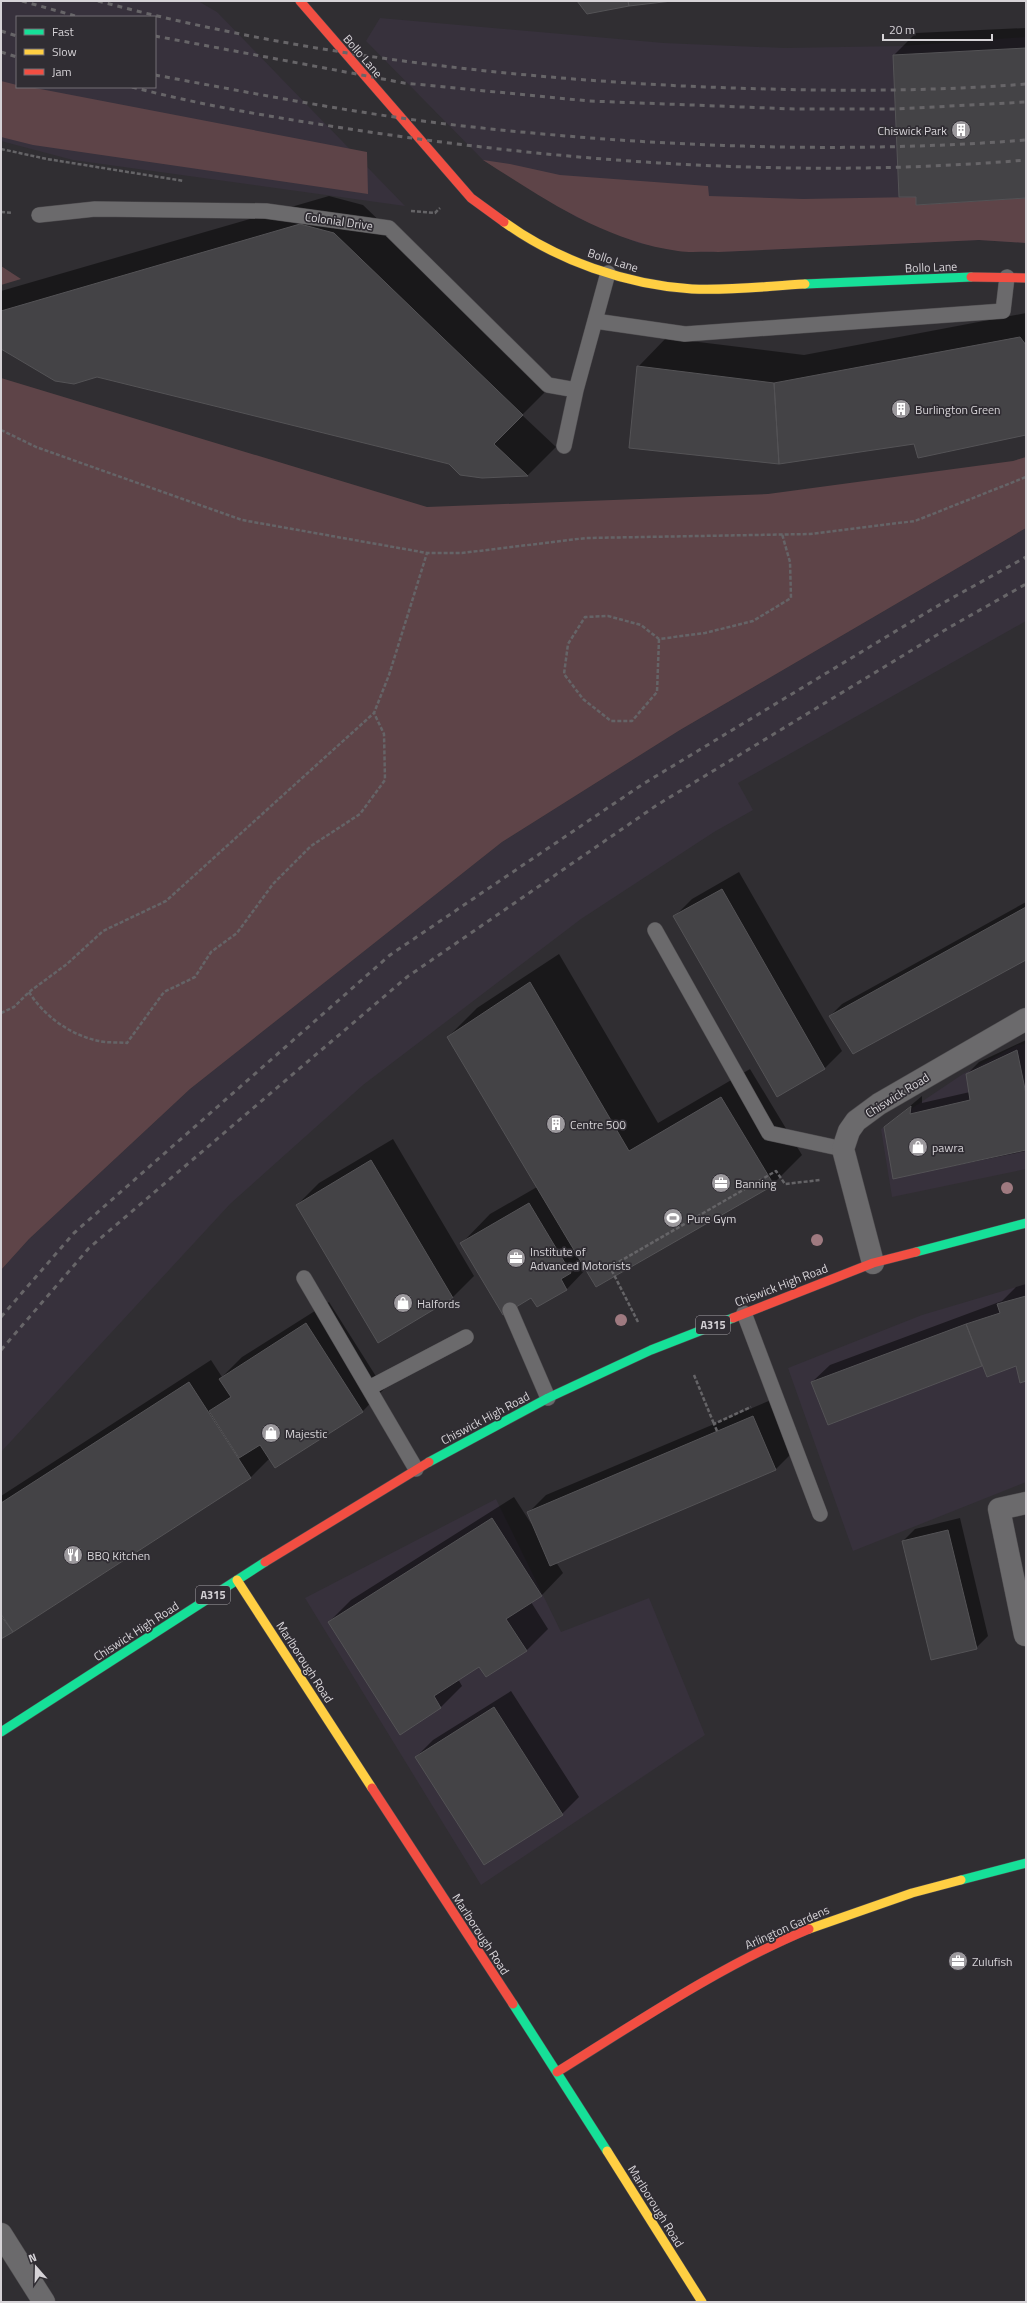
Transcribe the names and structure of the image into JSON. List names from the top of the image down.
{
  "streets": {
    "street": [
      "Bollo Lane",
      "Chiswick Road",
      "Chiswick High Road",
      "A315",
      "Marlborough Road",
      "Arlington Gardens"
    ],
    "lane": ["Colonial Drive"]
  },
  "crossings": [
    ["Chiswick High Road", "Marlborough Road"],
    ["Marlborough Road", "Arlington Gardens"]
  ],
  "places": {
    "building": ["Chiswick Park", "Burlington Green", "Centre 500"],
    "shop": ["pawra", "Halfords", "Majestic"],
    "office": ["Banning", "Institute of Advanced Motorists", "Zulufish"],
    "sports": ["Pure Gym"],
    "restaurant": ["BBQ Kitchen"]
  },
  "legend": ["Fast", "Slow", "Jam"],
  "scale_bar": "20 m",
  "north": "top"
}
